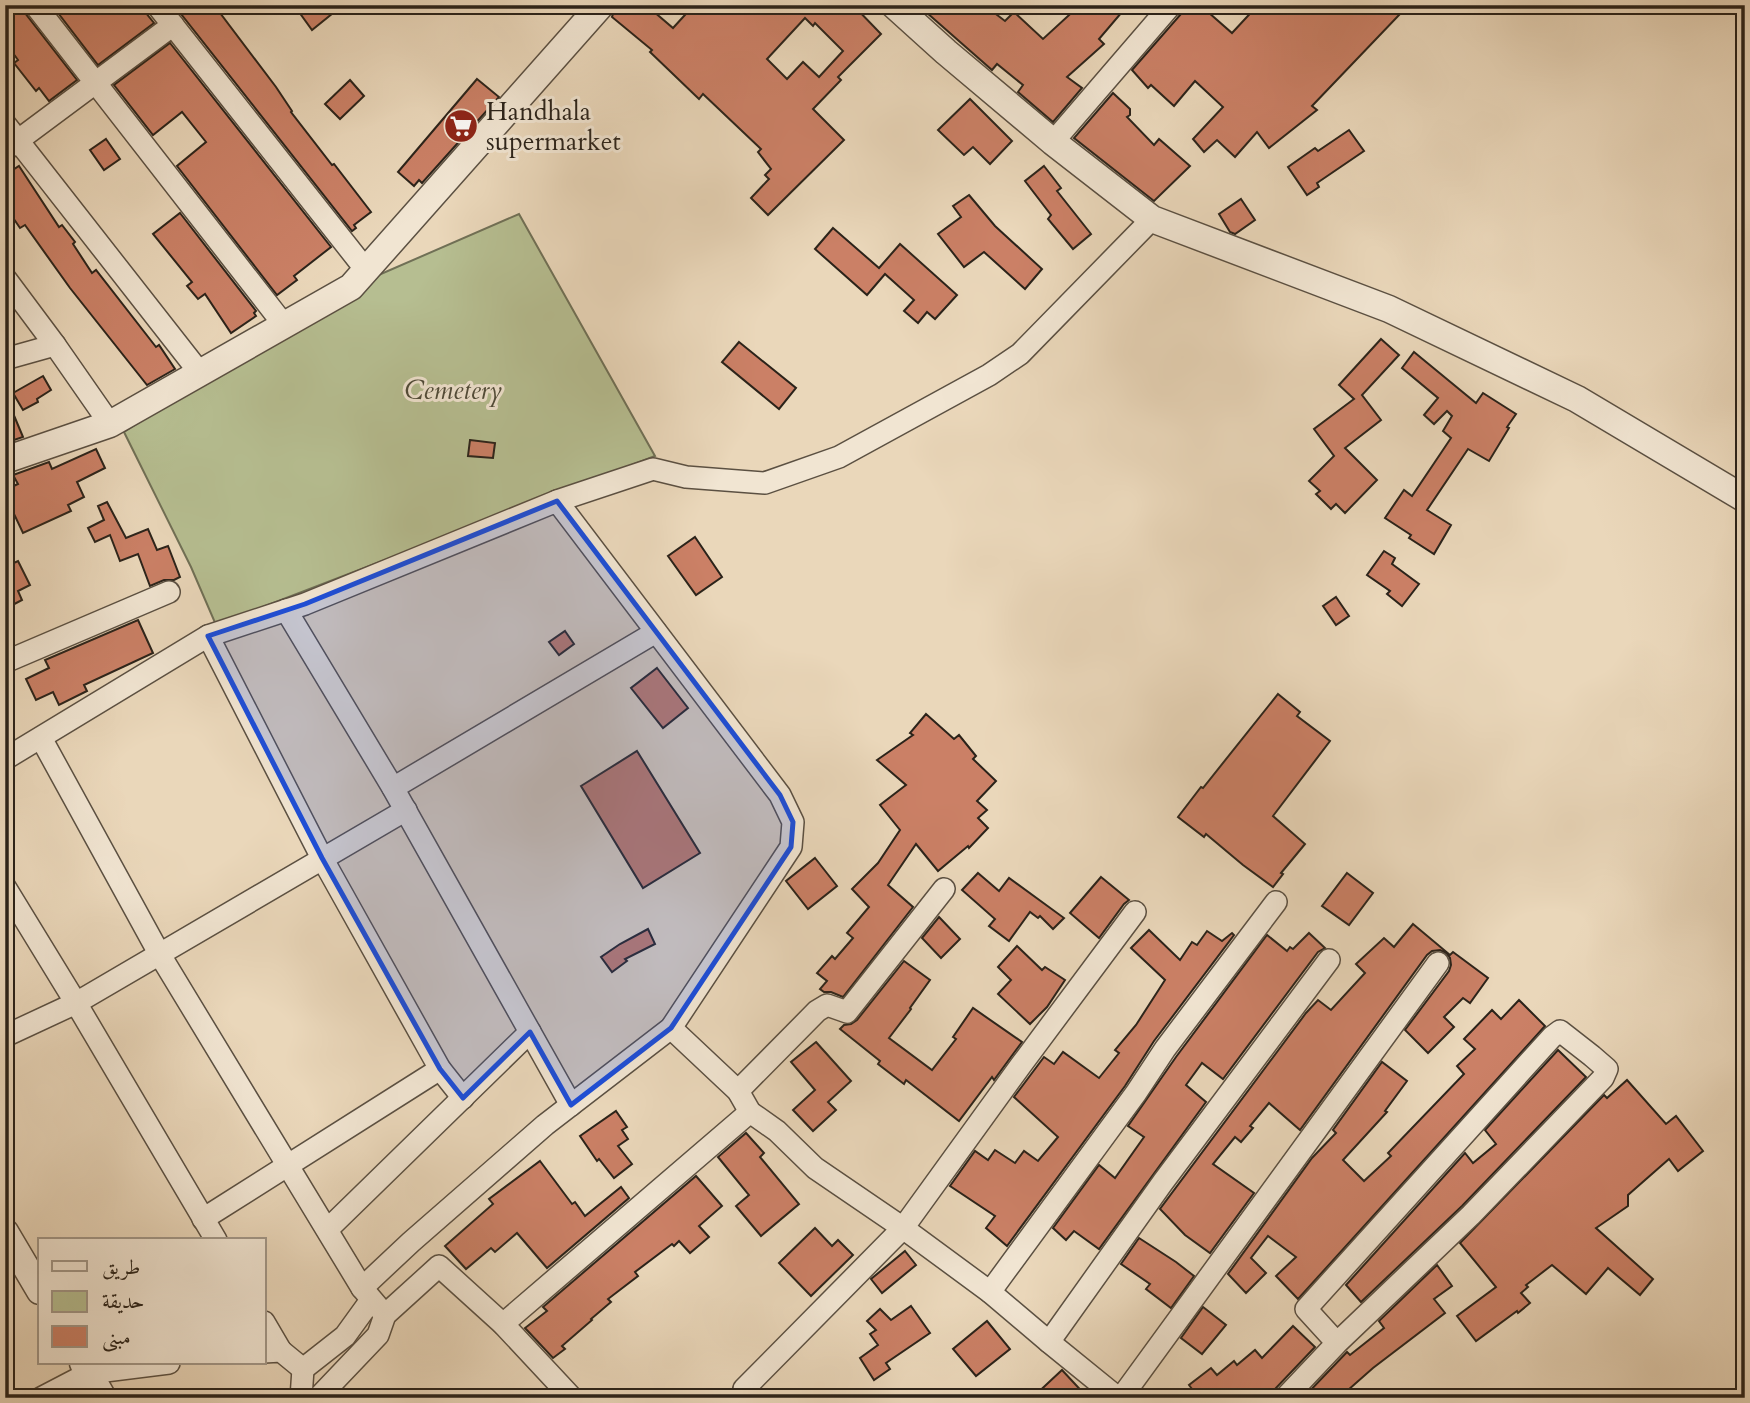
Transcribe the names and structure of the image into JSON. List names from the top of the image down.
{
  "parks": ["Cemetery"],
  "places": {
    "supermarket": ["Handhala supermarket"]
  },
  "legend": ["طريق", "حديقة", "مبنى"]
}
